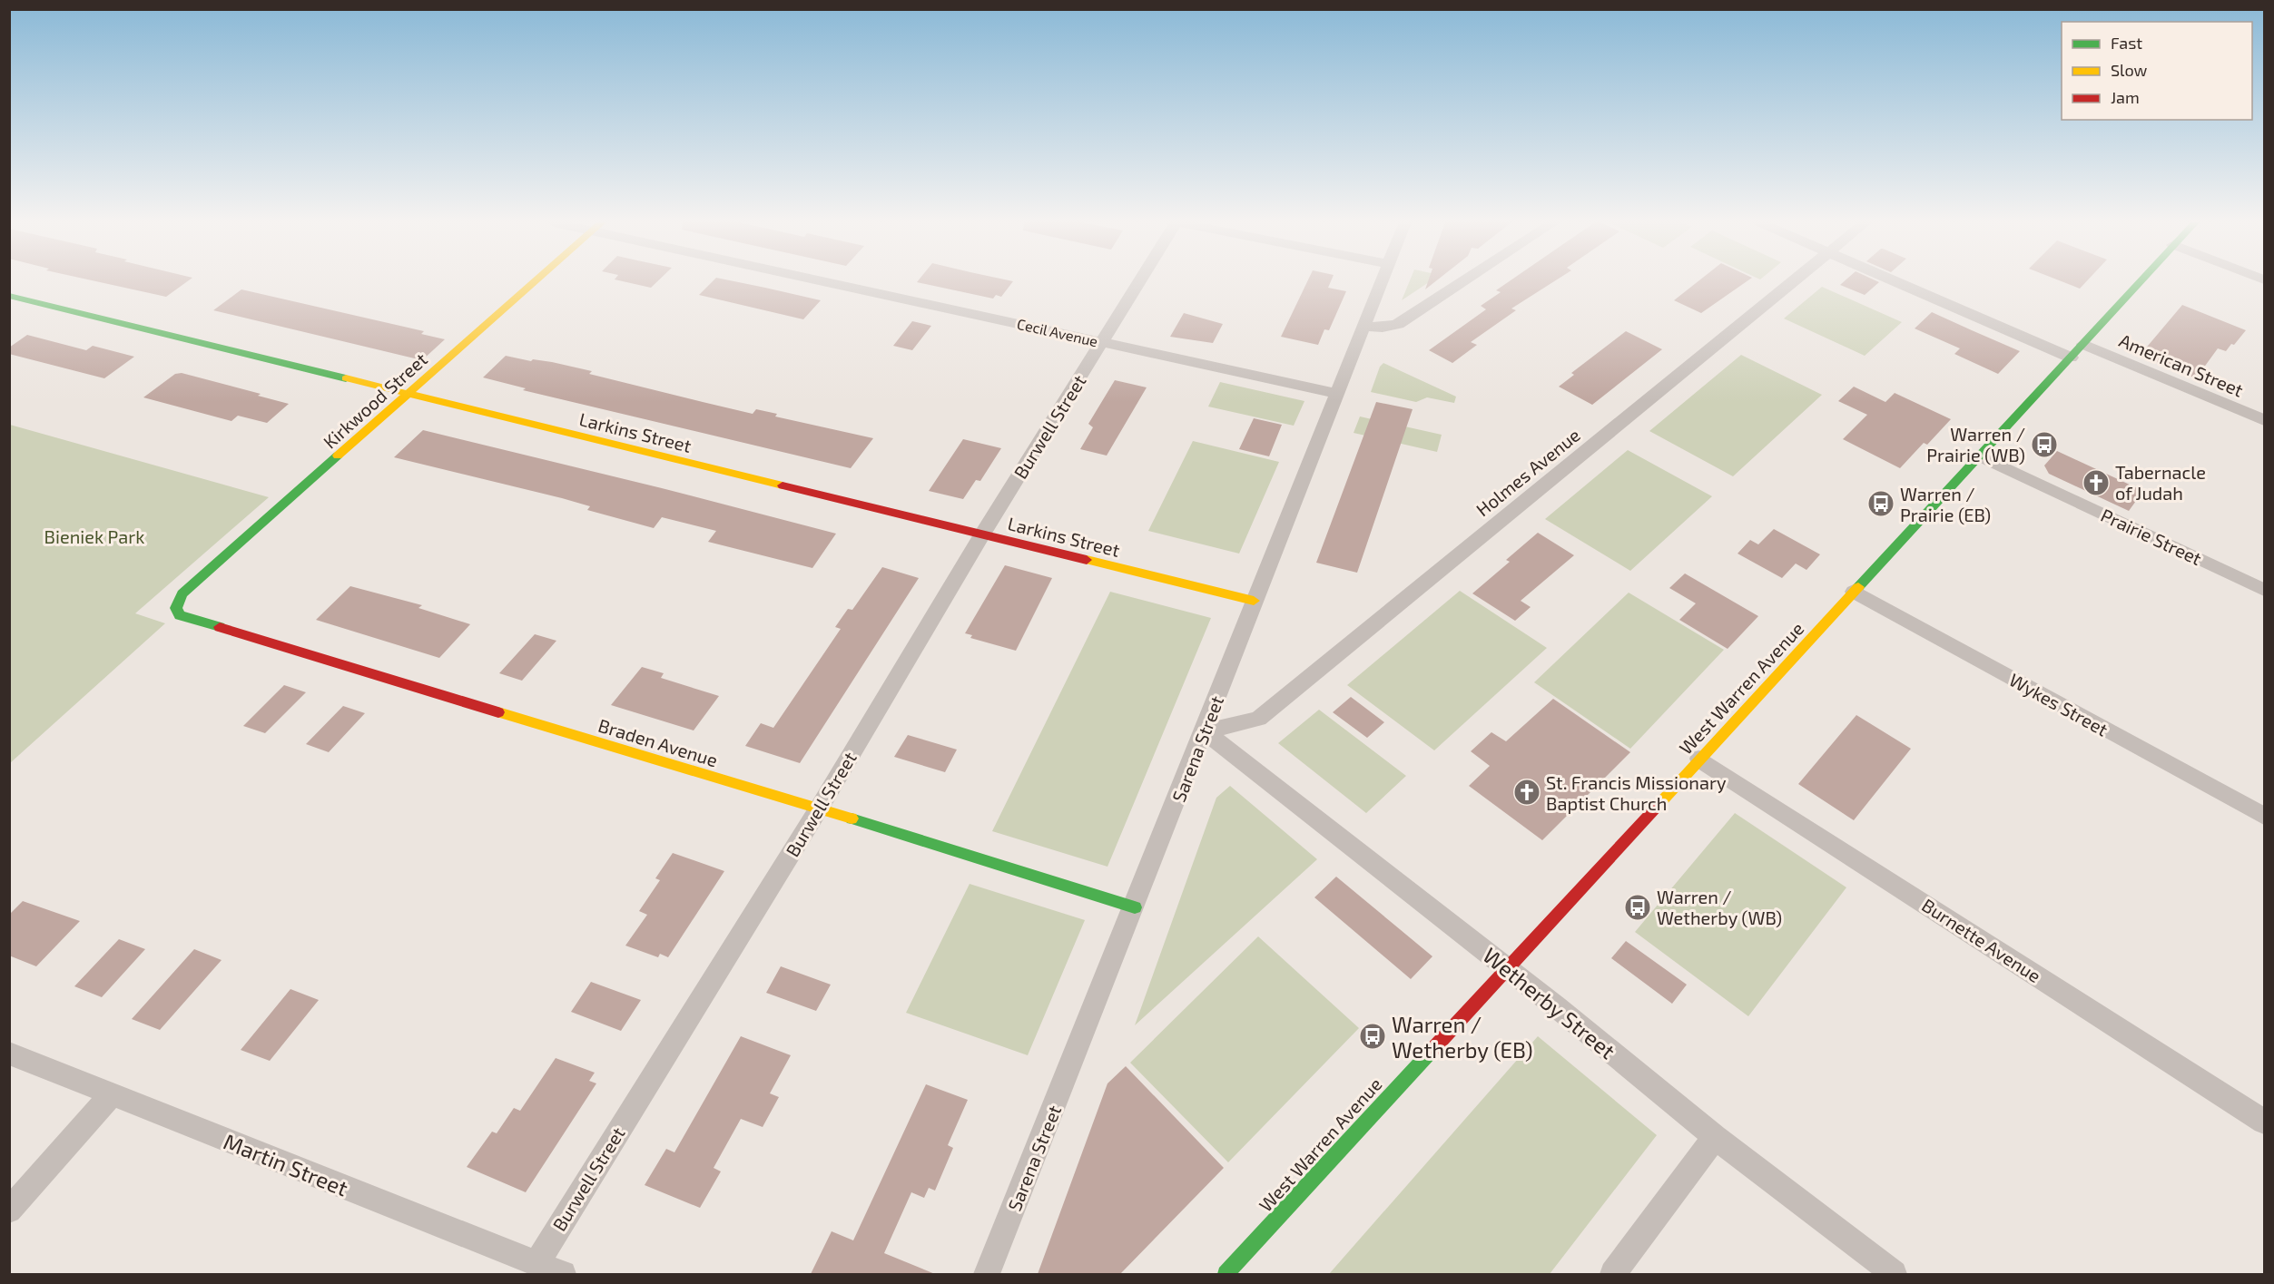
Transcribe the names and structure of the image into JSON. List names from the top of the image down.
{
  "streets": {
    "street": [
      "Cecil Avenue",
      "American Street",
      "Kirkwood Street",
      "Burwell Street",
      "Larkins Street",
      "Holmes Avenue",
      "Prairie Street",
      "West Warren Avenue",
      "Wykes Street",
      "Braden Avenue",
      "Sarena Street",
      "Burnette Avenue",
      "Wetherby Street",
      "Martin Street"
    ]
  },
  "crossings": [
    ["Cecil Avenue", "Burwell Street"],
    ["Cecil Avenue", "Sarena Street"],
    ["American Street", "West Warren Avenue"],
    ["Kirkwood Street", "Larkins Street"],
    ["Kirkwood Street", "Braden Avenue"],
    ["Burwell Street", "Larkins Street"],
    ["Burwell Street", "Braden Avenue"],
    ["Burwell Street", "Martin Street"],
    ["Larkins Street", "Sarena Street"],
    ["Holmes Avenue", "Sarena Street"],
    ["Holmes Avenue", "Wetherby Street"],
    ["Prairie Street", "West Warren Avenue"],
    ["West Warren Avenue", "Wykes Street"],
    ["West Warren Avenue", "Burnette Avenue"],
    ["West Warren Avenue", "Wetherby Street"],
    ["Braden Avenue", "Sarena Street"],
    ["Sarena Street", "Wetherby Street"]
  ],
  "parks": ["Bieniek Park"],
  "places": {
    "bus stop": [
      "Warren / Prairie (WB)",
      "Warren / Prairie (EB)",
      "Warren / Wetherby (WB)",
      "Warren / Wetherby (EB)"
    ],
    "church": ["Tabernacle of Judah", "St. Francis Missionary Baptist Church"]
  },
  "legend": ["Fast", "Slow", "Jam"]
}
